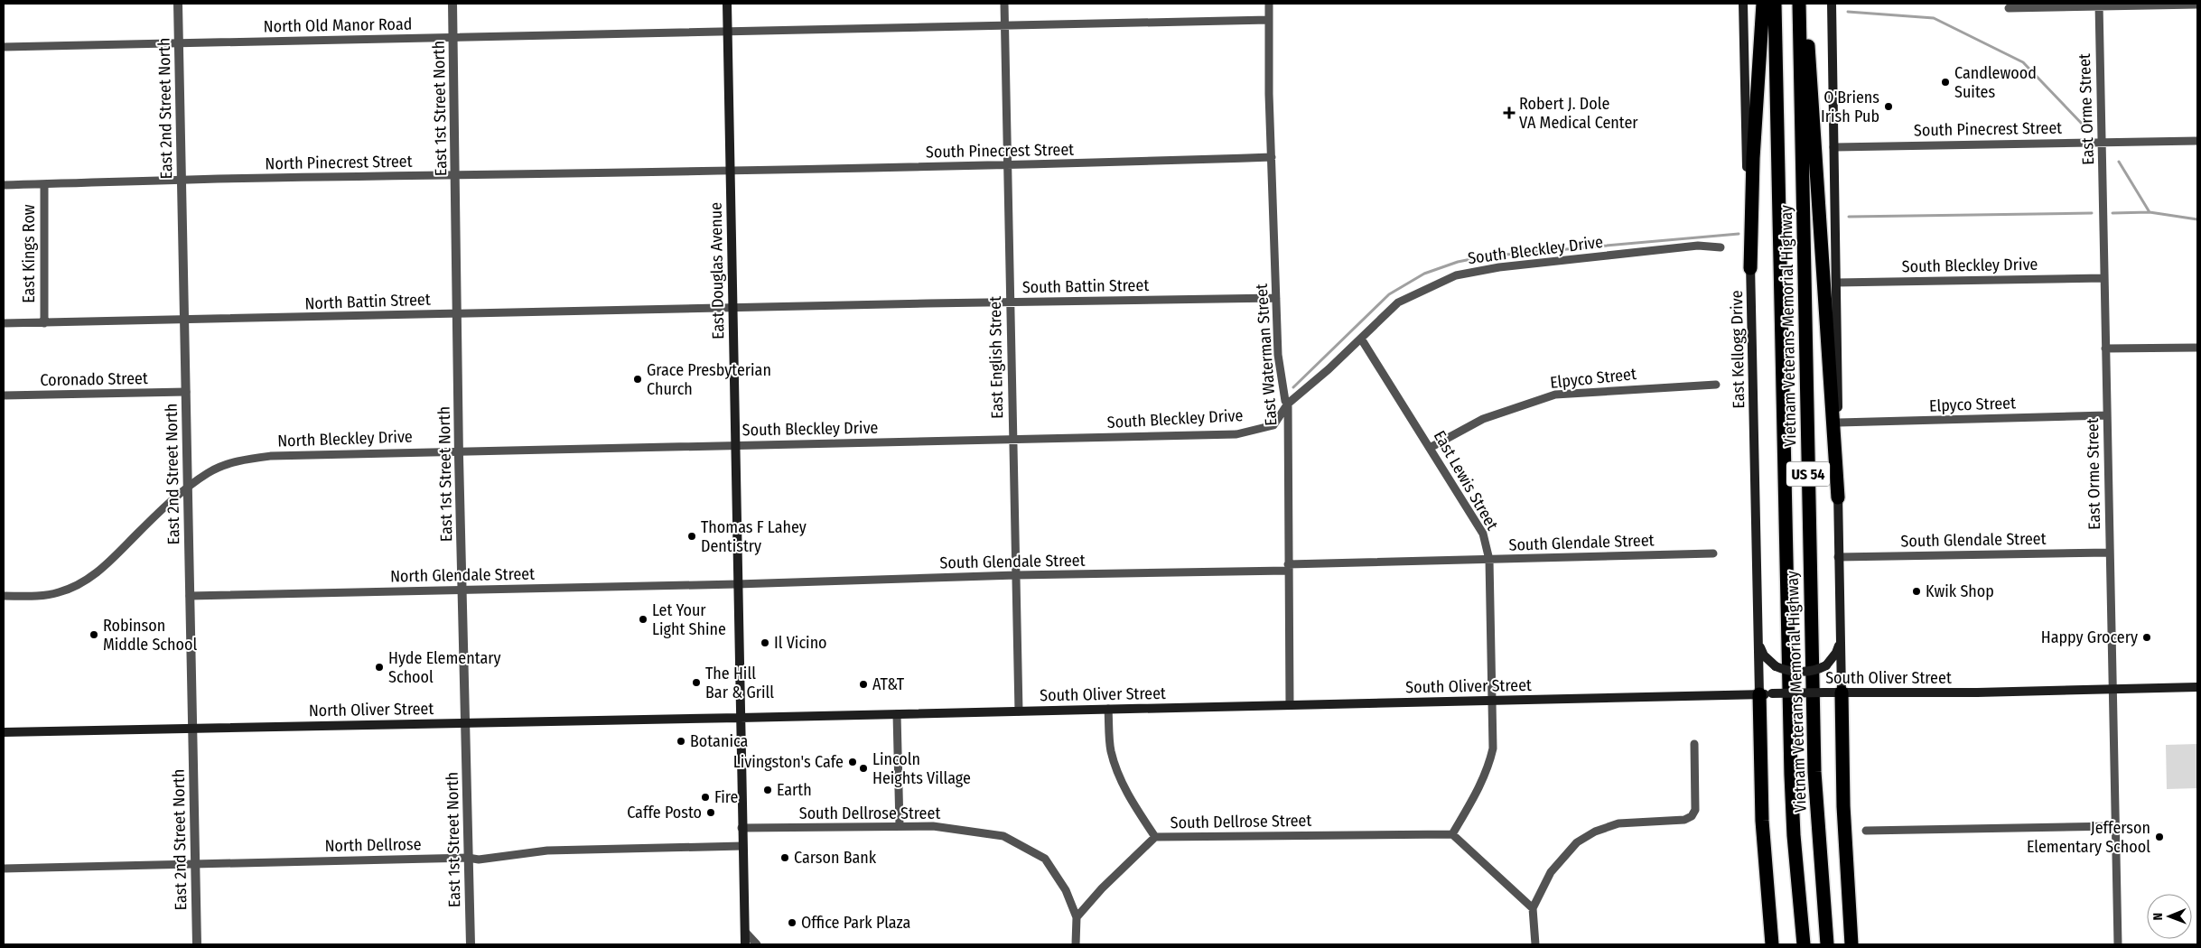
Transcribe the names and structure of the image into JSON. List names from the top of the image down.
{
  "streets": {
    "highway": ["Vietnam Veterans Memorial Highway", "US 54"],
    "main road": [
      "East Douglas Avenue",
      "East Kellogg Drive",
      "South Oliver Street",
      "North Oliver Street"
    ],
    "street": [
      "North Old Manor Road",
      "East 2nd Street North",
      "East 1st Street North",
      "East Orme Street",
      "South Pinecrest Street",
      "North Pinecrest Street",
      "South Bleckley Drive",
      "East Kings Row",
      "South Battin Street",
      "North Battin Street",
      "East Waterman Street",
      "East English Street",
      "Elpyco Street",
      "Coronado Street",
      "North Bleckley Drive",
      "East Lewis Street",
      "South Glendale Street",
      "North Glendale Street",
      "South Dellrose Street",
      "North Dellrose"
    ]
  },
  "crossings": [
    ["North Old Manor Road", "East 2nd Street North"],
    ["North Old Manor Road", "East 1st Street North"],
    ["North Old Manor Road", "East Douglas Avenue"],
    ["North Old Manor Road", "East Waterman Street"],
    ["North Old Manor Road", "East English Street"],
    ["East 2nd Street North", "North Pinecrest Street"],
    ["East 2nd Street North", "North Battin Street"],
    ["East 2nd Street North", "Coronado Street"],
    ["East 2nd Street North", "North Bleckley Drive"],
    ["East 2nd Street North", "North Glendale Street"],
    ["East 2nd Street North", "North Oliver Street"],
    ["East 2nd Street North", "North Dellrose"],
    ["East 1st Street North", "North Pinecrest Street"],
    ["East 1st Street North", "North Battin Street"],
    ["East 1st Street North", "North Bleckley Drive"],
    ["East 1st Street North", "North Glendale Street"],
    ["East 1st Street North", "North Oliver Street"],
    ["East 1st Street North", "North Dellrose"],
    ["East Orme Street", "South Pinecrest Street"],
    ["East Orme Street", "South Bleckley Drive"],
    ["East Orme Street", "Elpyco Street"],
    ["East Orme Street", "South Glendale Street"],
    ["East Orme Street", "South Oliver Street"],
    ["South Pinecrest Street", "North Pinecrest Street"],
    ["South Pinecrest Street", "East Douglas Avenue"],
    ["South Pinecrest Street", "East Waterman Street"],
    ["South Pinecrest Street", "East English Street"],
    ["North Pinecrest Street", "East Kings Row"],
    ["North Pinecrest Street", "East Douglas Avenue"],
    ["South Bleckley Drive", "East Douglas Avenue"],
    ["South Bleckley Drive", "East Waterman Street"],
    ["South Bleckley Drive", "East English Street"],
    ["South Bleckley Drive", "North Bleckley Drive"],
    ["South Bleckley Drive", "East Lewis Street"],
    ["East Kings Row", "North Battin Street"],
    ["East Douglas Avenue", "South Battin Street"],
    ["East Douglas Avenue", "North Battin Street"],
    ["East Douglas Avenue", "North Bleckley Drive"],
    ["East Douglas Avenue", "South Glendale Street"],
    ["East Douglas Avenue", "North Glendale Street"],
    ["East Douglas Avenue", "South Oliver Street"],
    ["East Douglas Avenue", "North Oliver Street"],
    ["East Douglas Avenue", "South Dellrose Street"],
    ["East Douglas Avenue", "North Dellrose"],
    ["South Battin Street", "North Battin Street"],
    ["South Battin Street", "East Waterman Street"],
    ["South Battin Street", "East English Street"],
    ["East Kellogg Drive", "South Oliver Street"],
    ["East Waterman Street", "South Glendale Street"],
    ["East Waterman Street", "South Oliver Street"],
    ["East English Street", "South Glendale Street"],
    ["East English Street", "South Oliver Street"],
    ["Elpyco Street", "East Lewis Street"],
    ["East Lewis Street", "South Glendale Street"],
    ["East Lewis Street", "South Oliver Street"],
    ["East Lewis Street", "South Dellrose Street"],
    ["South Glendale Street", "North Glendale Street"],
    ["South Oliver Street", "North Oliver Street"]
  ],
  "places": {
    "other": [
      "Candlewood Suites",
      "O'Briens Irish Pub",
      "Grace Presbyterian Church",
      "Thomas F Lahey Dentistry",
      "Kwik Shop",
      "Let Your Light Shine",
      "Robinson Middle School",
      "Happy Grocery",
      "Il Vicino",
      "Hyde Elementary School",
      "The Hill Bar & Grill",
      "AT&T",
      "Botanica",
      "Livingston's Cafe",
      "Lincoln Heights Village",
      "Earth",
      "Fire",
      "Caffe Posto",
      "Jefferson Elementary School",
      "Carson Bank",
      "Office Park Plaza"
    ],
    "health": ["Robert J. Dole VA Medical Center"]
  },
  "north": "left"
}
